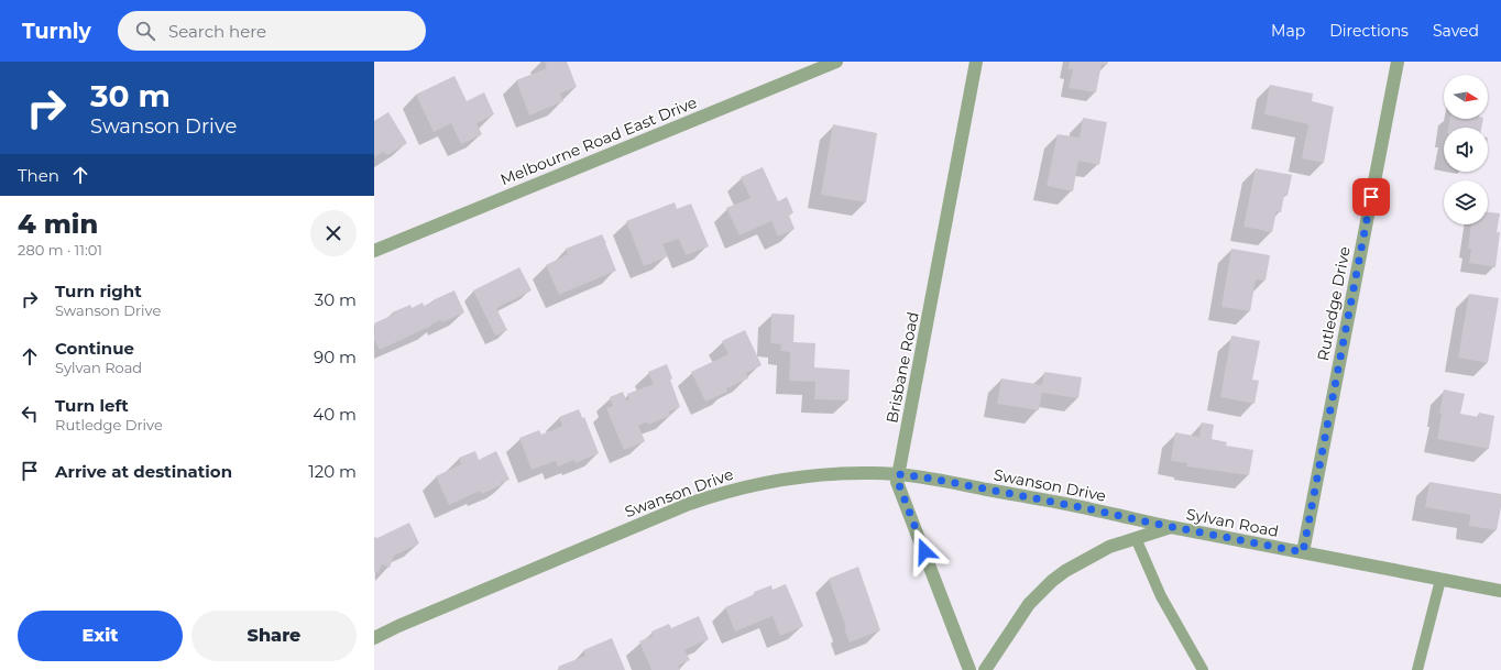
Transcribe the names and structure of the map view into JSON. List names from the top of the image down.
{
  "streets": {
    "street": [
      "Melbourne Road East Drive",
      "Rutledge Drive",
      "Brisbane Road",
      "Swanson Drive",
      "Sylvan Road"
    ]
  },
  "crossings": [
    ["Rutledge Drive", "Sylvan Road"],
    ["Brisbane Road", "Swanson Drive"],
    ["Swanson Drive", "Sylvan Road"]
  ],
  "north": "right",
  "page": {
    "header": "Turnly",
    "search": "Search here",
    "nav": ["Map", "Directions", "Saved"],
    "turn": ["30 m", "Swanson Drive"],
    "then": "Then",
    "heading": ["4 min", "280 m · 11:01"],
    "list": [
      {
        "name": "Turn right",
        "note": "Swanson Drive",
        "value": "30 m"
      },
      {
        "name": "Continue",
        "note": "Sylvan Road",
        "value": "90 m"
      },
      {
        "name": "Turn left",
        "note": "Rutledge Drive",
        "value": "40 m"
      },
      {
        "name": "Arrive at destination",
        "value": "120 m"
      }
    ],
    "buttons": ["Exit", "Share"]
  }
}
